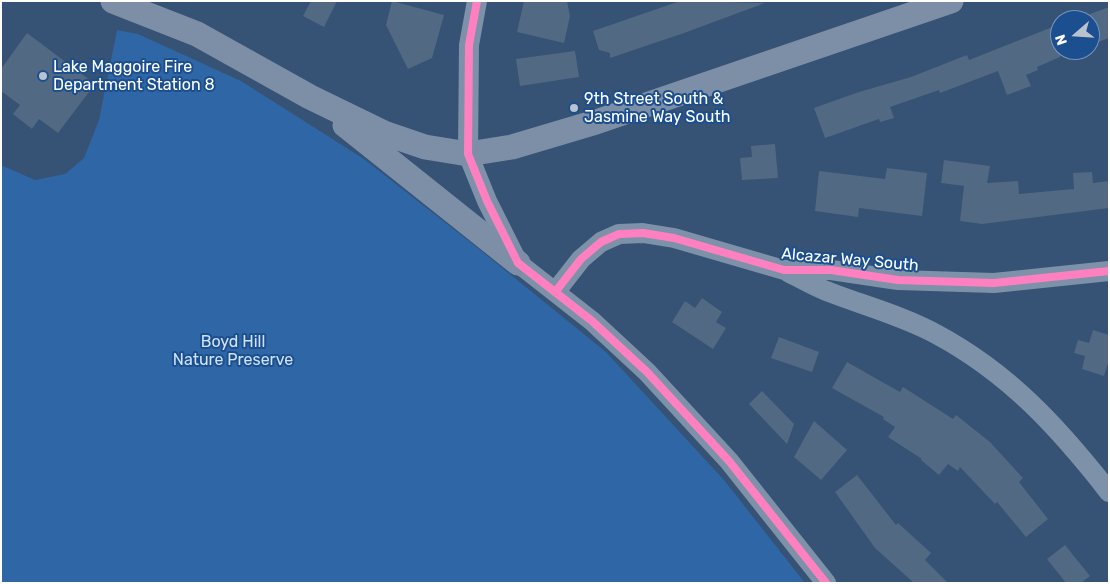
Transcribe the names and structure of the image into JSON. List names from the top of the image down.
{
  "streets": {
    "street": ["Alcazar Way South"]
  },
  "parks": ["Boyd Hill Nature Preserve"],
  "places": ["Lake Maggoire Fire Department Station 8", "9th Street South & Jasmine Way South"],
  "north": "left"
}
